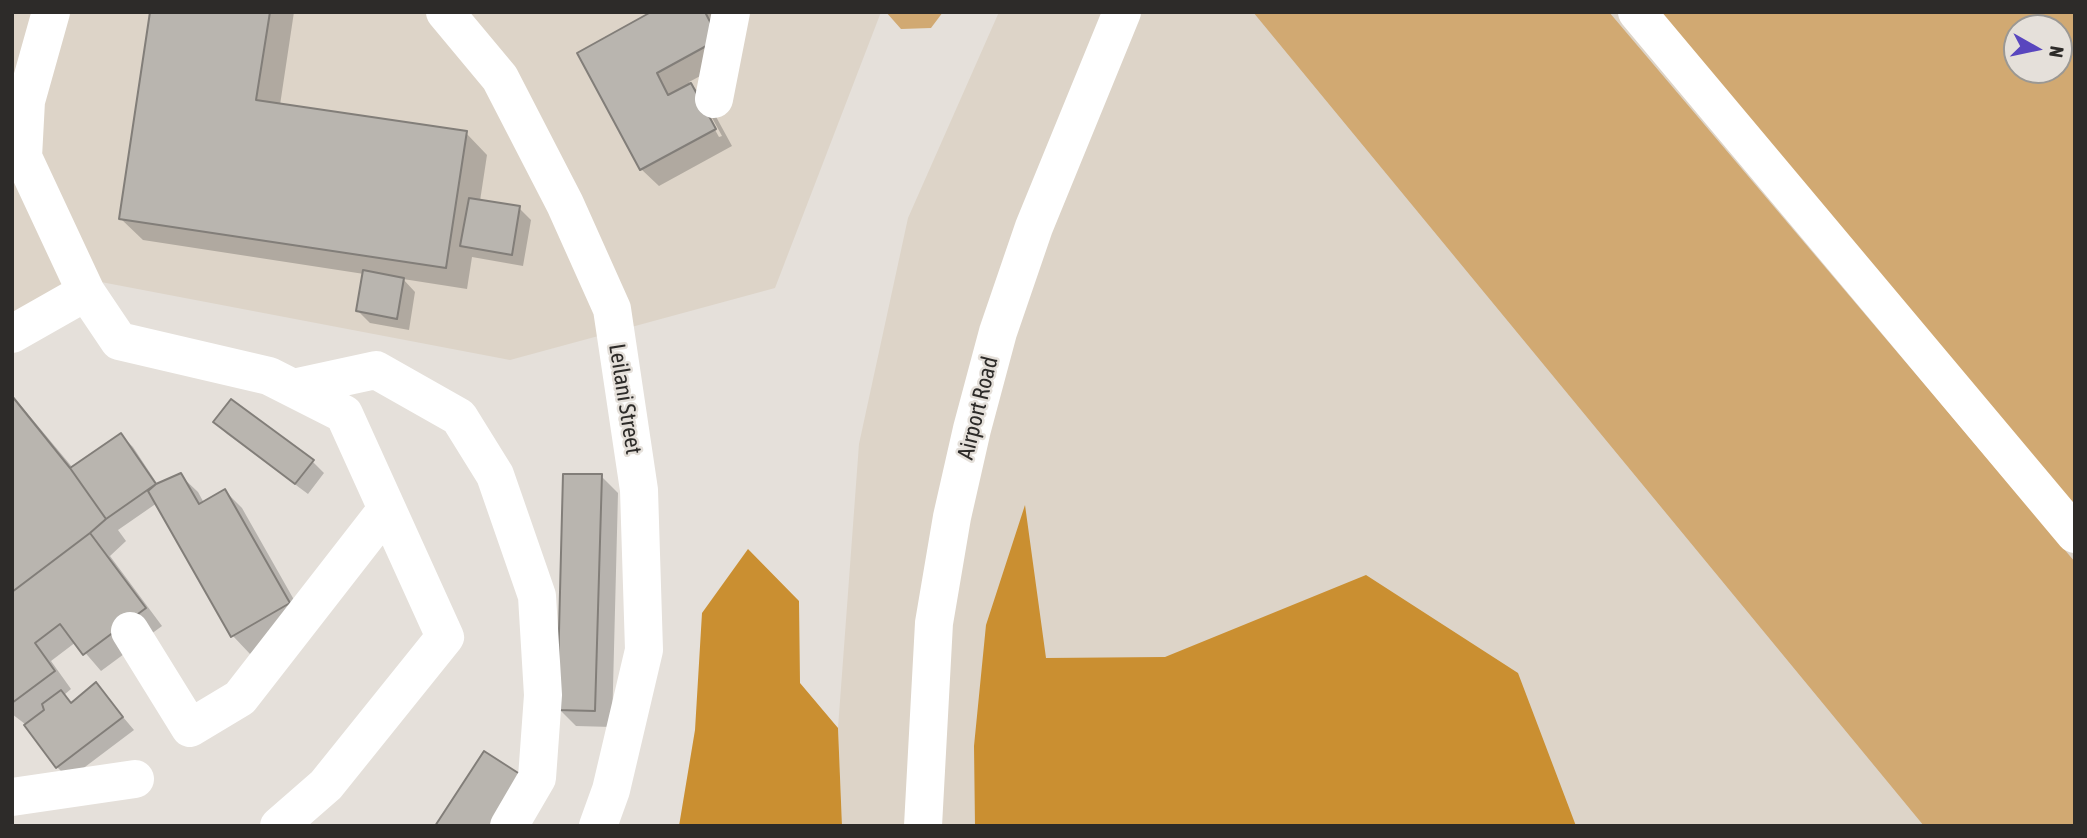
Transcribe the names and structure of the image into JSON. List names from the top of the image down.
{
  "streets": {
    "street": ["Leilani Street", "Airport Road"]
  },
  "north": "right"
}
